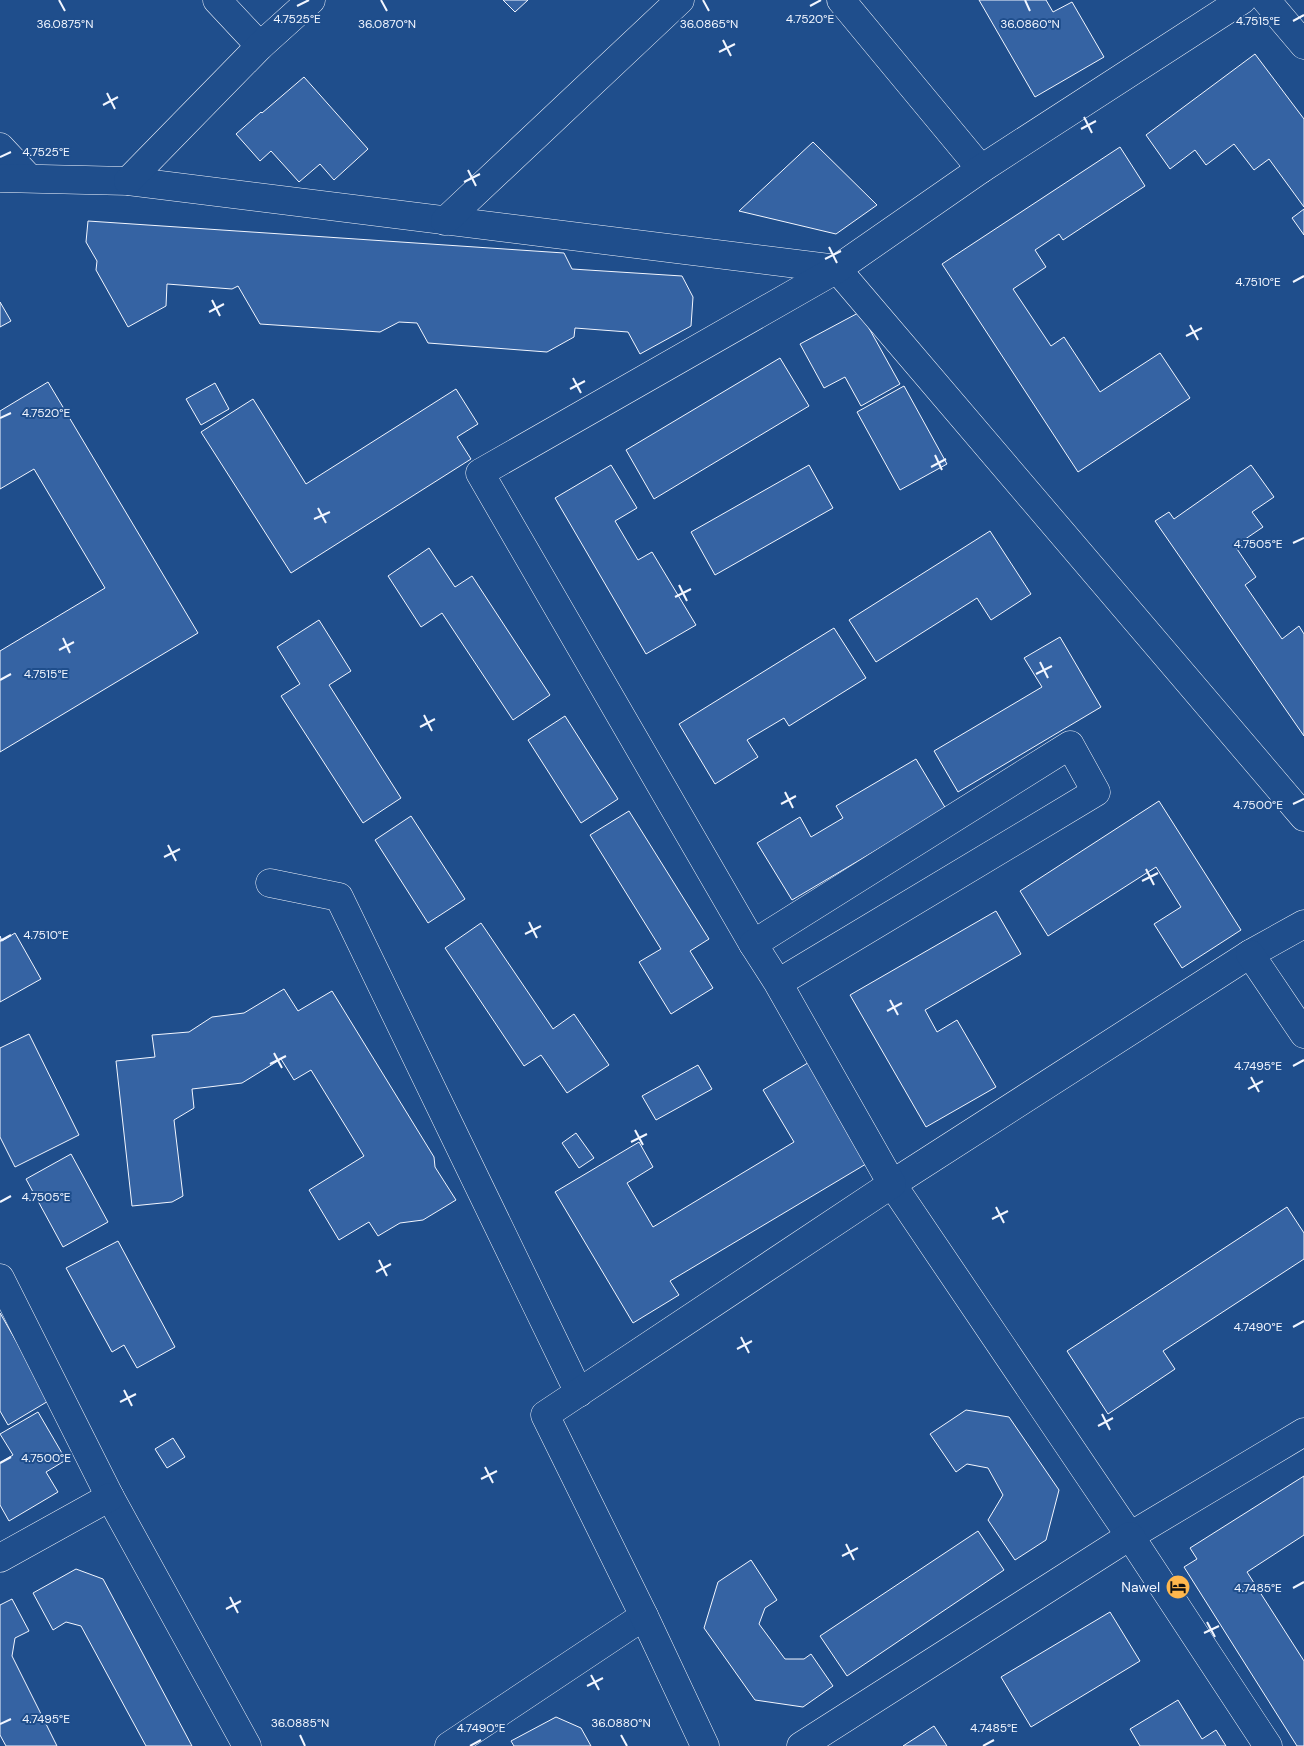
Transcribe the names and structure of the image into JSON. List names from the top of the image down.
{
  "places": {
    "hotel": ["Nawel"]
  },
  "coordinates": [
    "4.7525°E",
    "4.7520°E",
    "4.7515°E",
    "36.0875°N",
    "36.0870°N",
    "36.0865°N",
    "36.0860°N",
    "4.7510°E",
    "4.7505°E",
    "4.7500°E",
    "4.7495°E",
    "4.7490°E",
    "4.7485°E",
    "36.0885°N",
    "36.0880°N"
  ]
}
